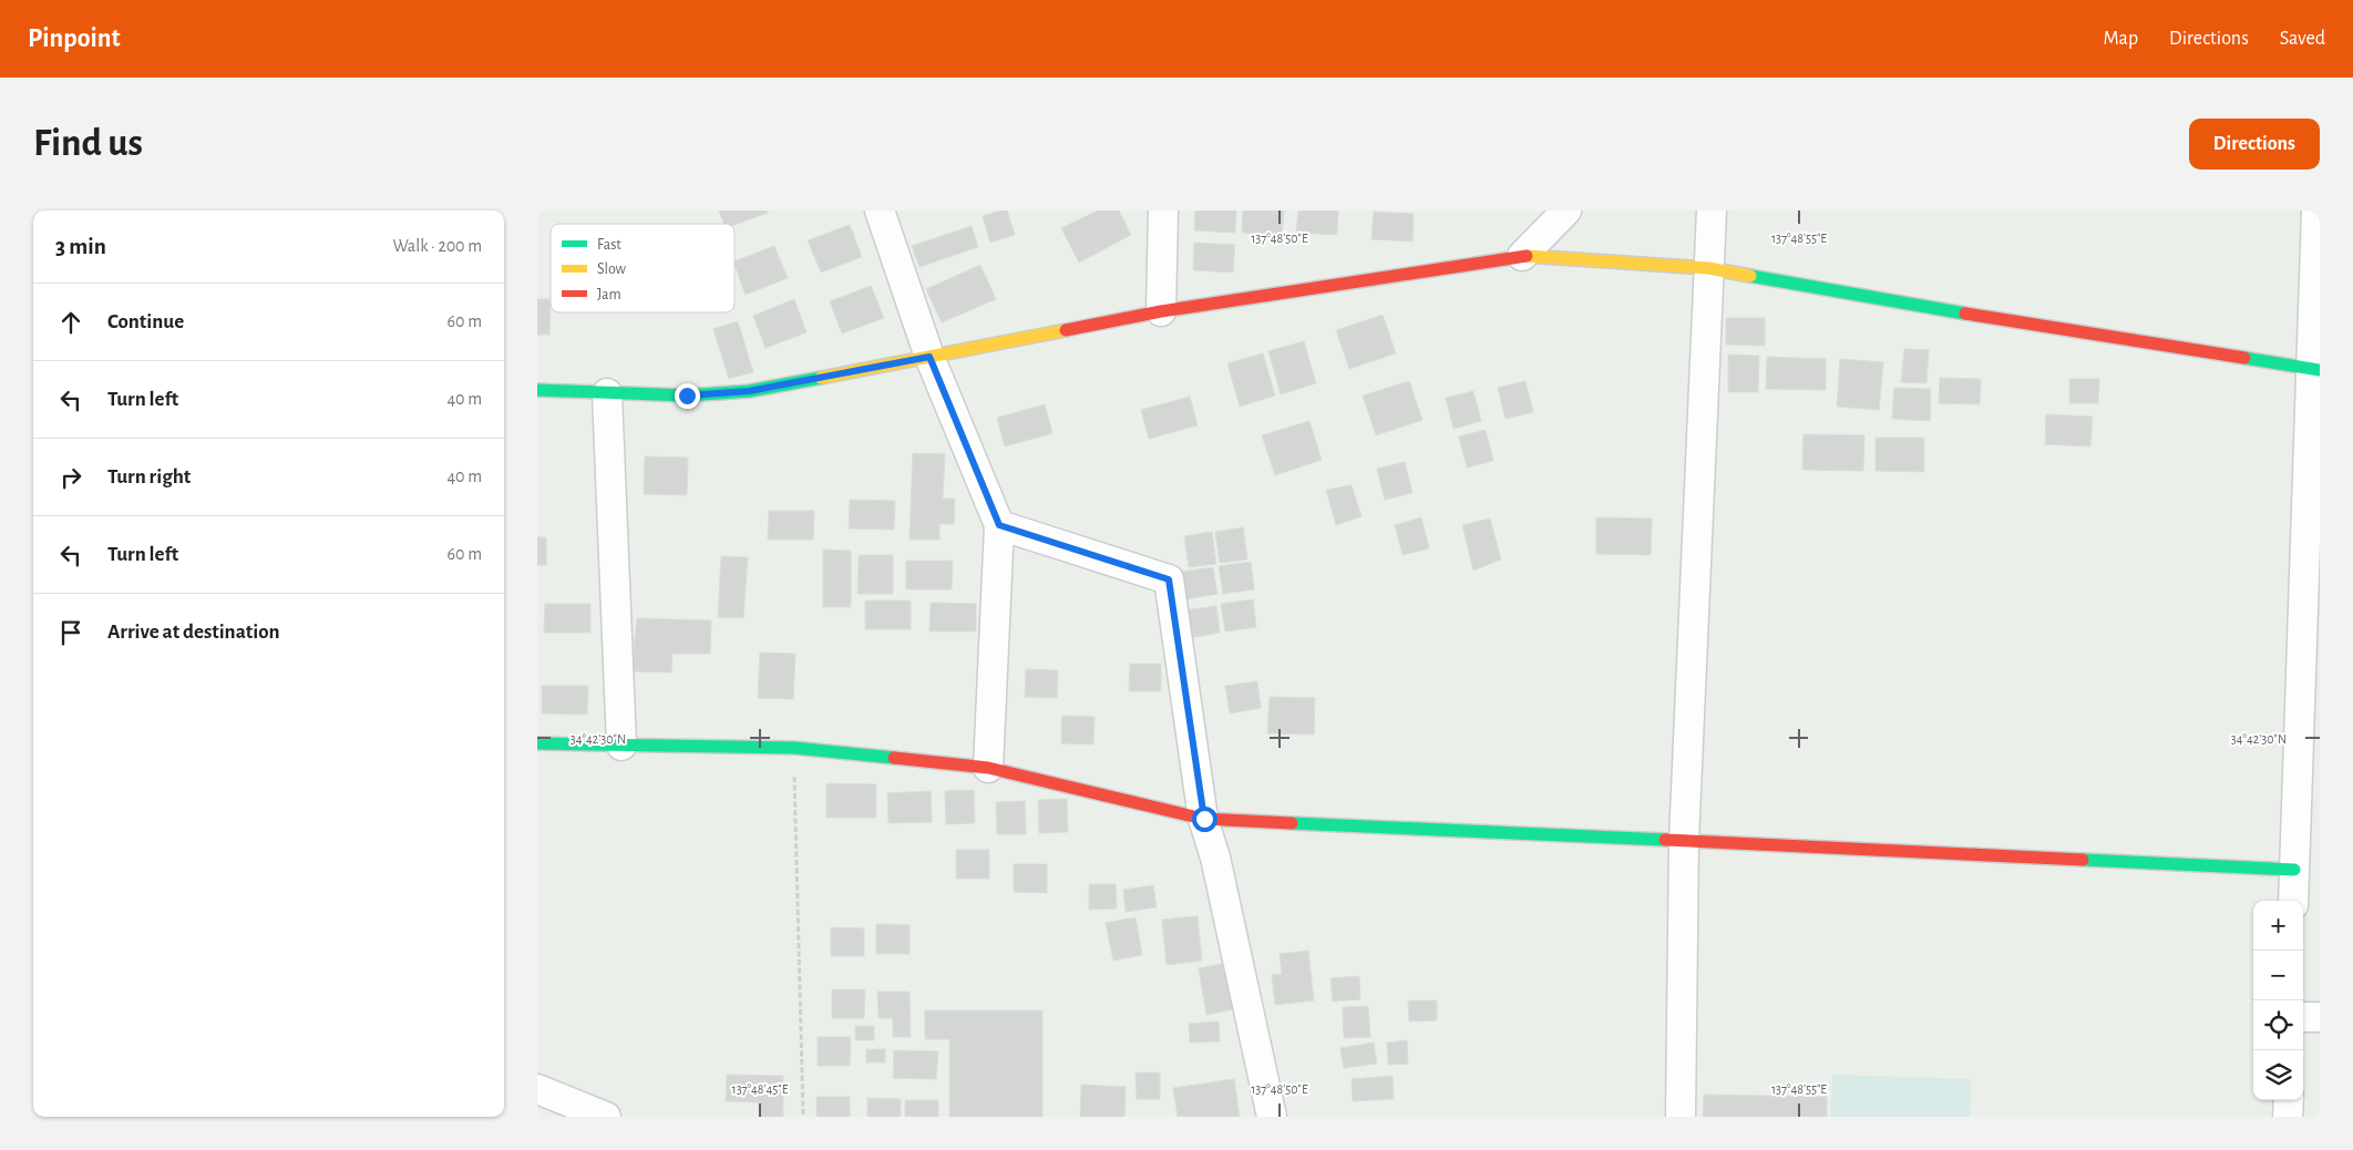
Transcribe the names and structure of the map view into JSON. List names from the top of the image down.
{
  "legend": ["Fast", "Slow", "Jam"],
  "page": {
    "header": "Pinpoint",
    "nav": ["Map", "Directions", "Saved"],
    "buttons": "Directions",
    "title": "Find us",
    "heading": ["3 min", "Walk · 200 m"],
    "list": [
      ["Continue", "60 m"],
      ["Turn left", "40 m"],
      ["Turn right", "40 m"],
      ["Turn left", "60 m"],
      "Arrive at destination"
    ],
    "map_buttons": ["+", "−"]
  },
  "coordinates": [
    "137°48'50\"E",
    "137°48'55\"E",
    "34°42'30\"N",
    "137°48'45\"E"
  ]
}
